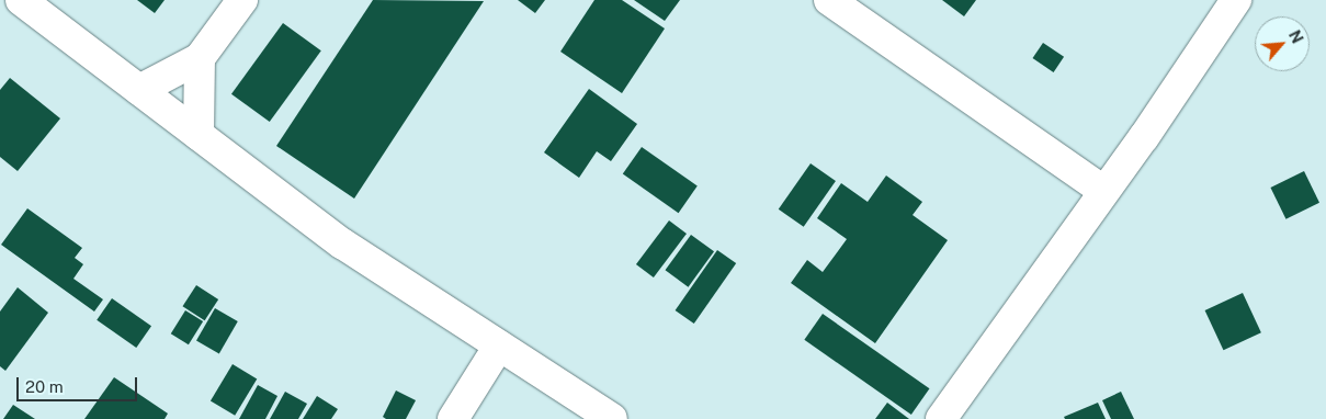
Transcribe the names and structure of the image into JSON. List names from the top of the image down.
{
  "scale_bar": "20 m",
  "north": "top right"
}
